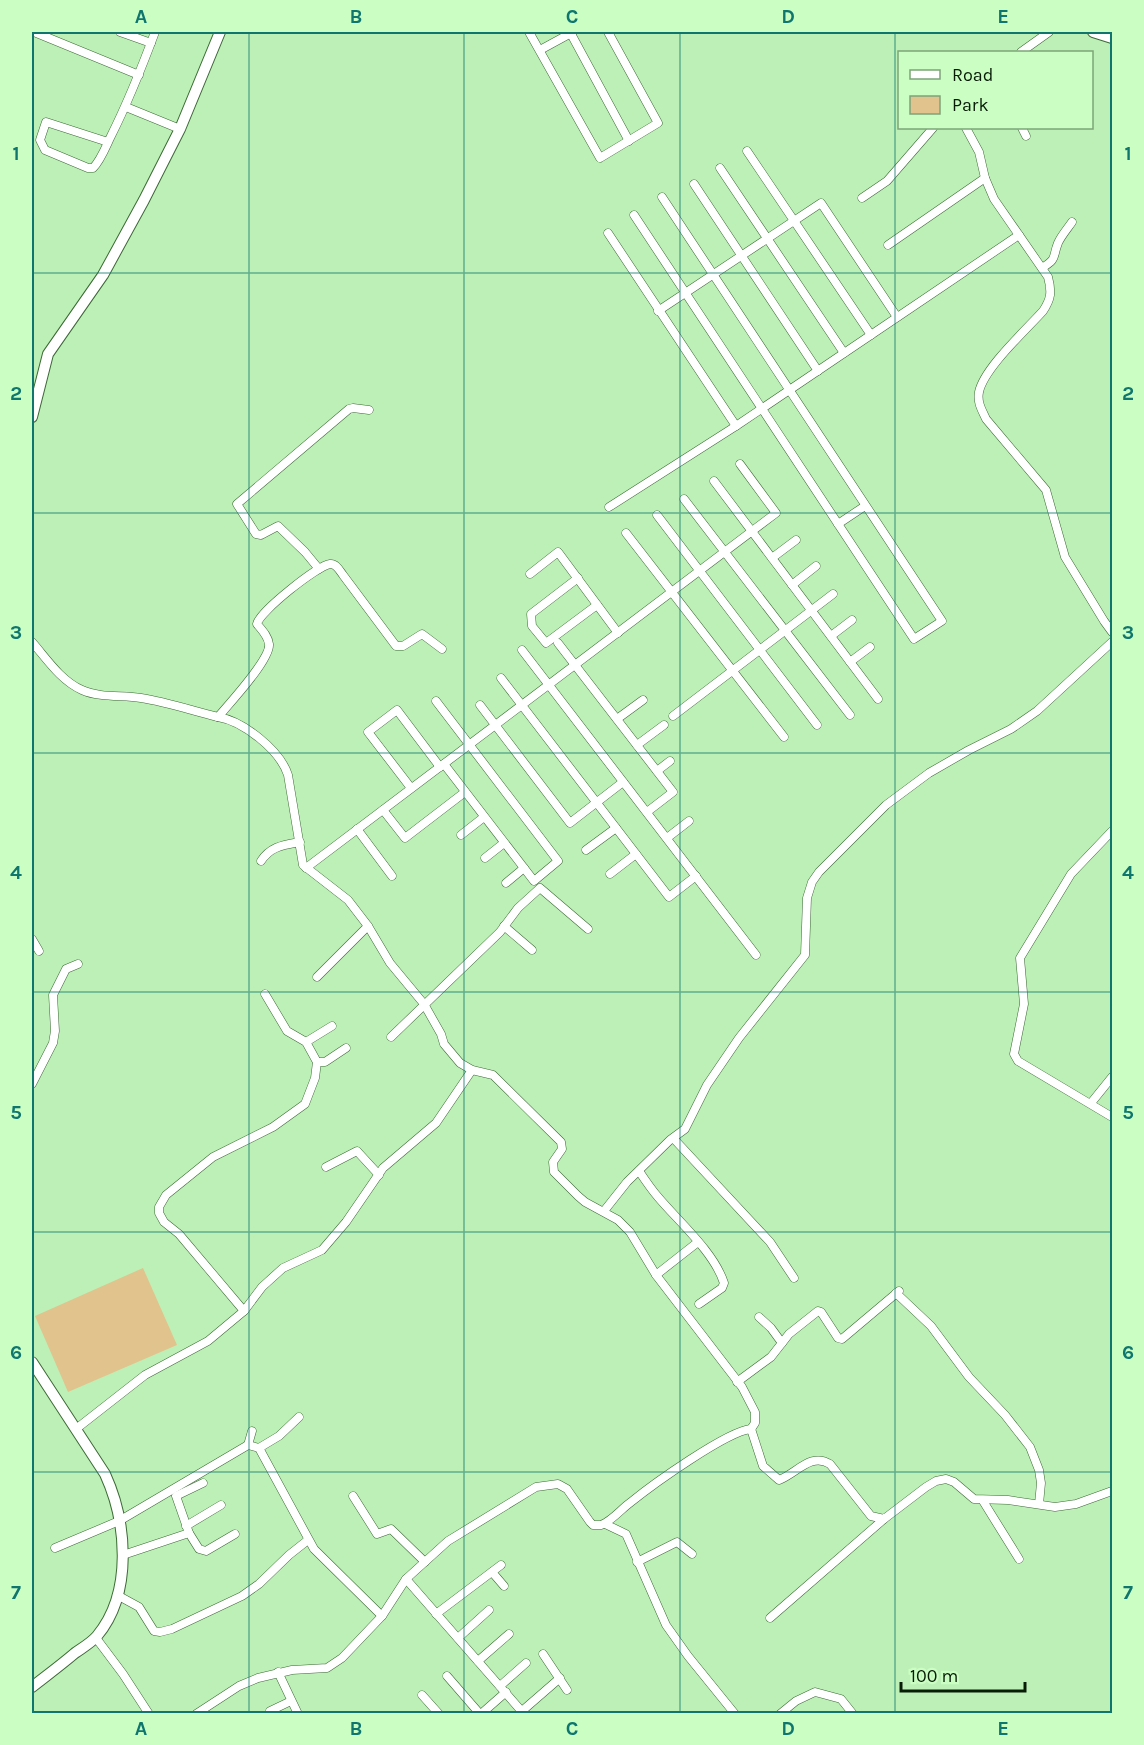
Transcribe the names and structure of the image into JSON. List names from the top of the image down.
{
  "legend": ["Road", "Park"],
  "scale_bar": "100 m",
  "grid": {
    "columns": [
      "A",
      "B",
      "C",
      "D",
      "E"
    ],
    "rows": [
      "1",
      "2",
      "3",
      "4",
      "5",
      "6",
      "7"
    ]
  }
}
